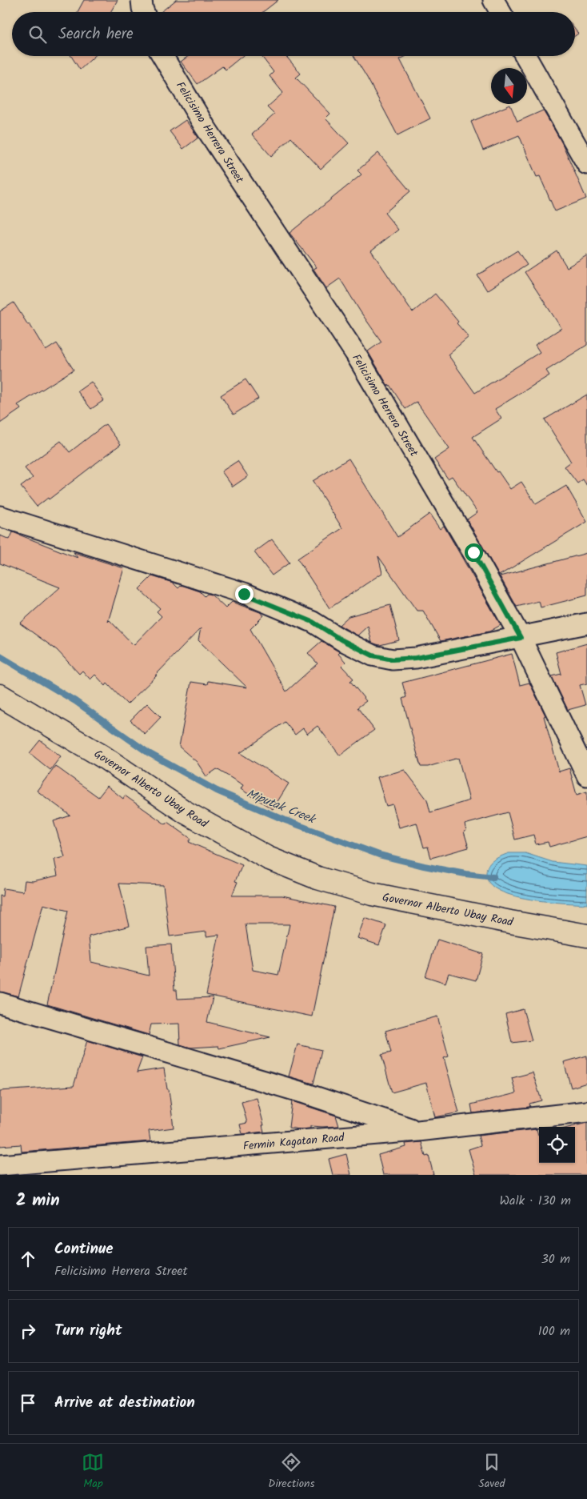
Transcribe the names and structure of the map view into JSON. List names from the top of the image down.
{
  "streets": {
    "main road": ["Governor Alberto Ubay Road"],
    "street": ["Felicisimo Herrera Street", "Fermin Kagatan Road"]
  },
  "water": ["Miputak Creek"],
  "north": "bottom",
  "page": {
    "search": "Search here",
    "heading": ["2 min", "Walk · 130 m"],
    "list": [
      ["Continue", "Felicisimo Herrera Street", "30 m"],
      ["Turn right", "100 m"],
      "Arrive at destination"
    ],
    "nav": ["Map", "Directions", "Saved"]
  }
}
